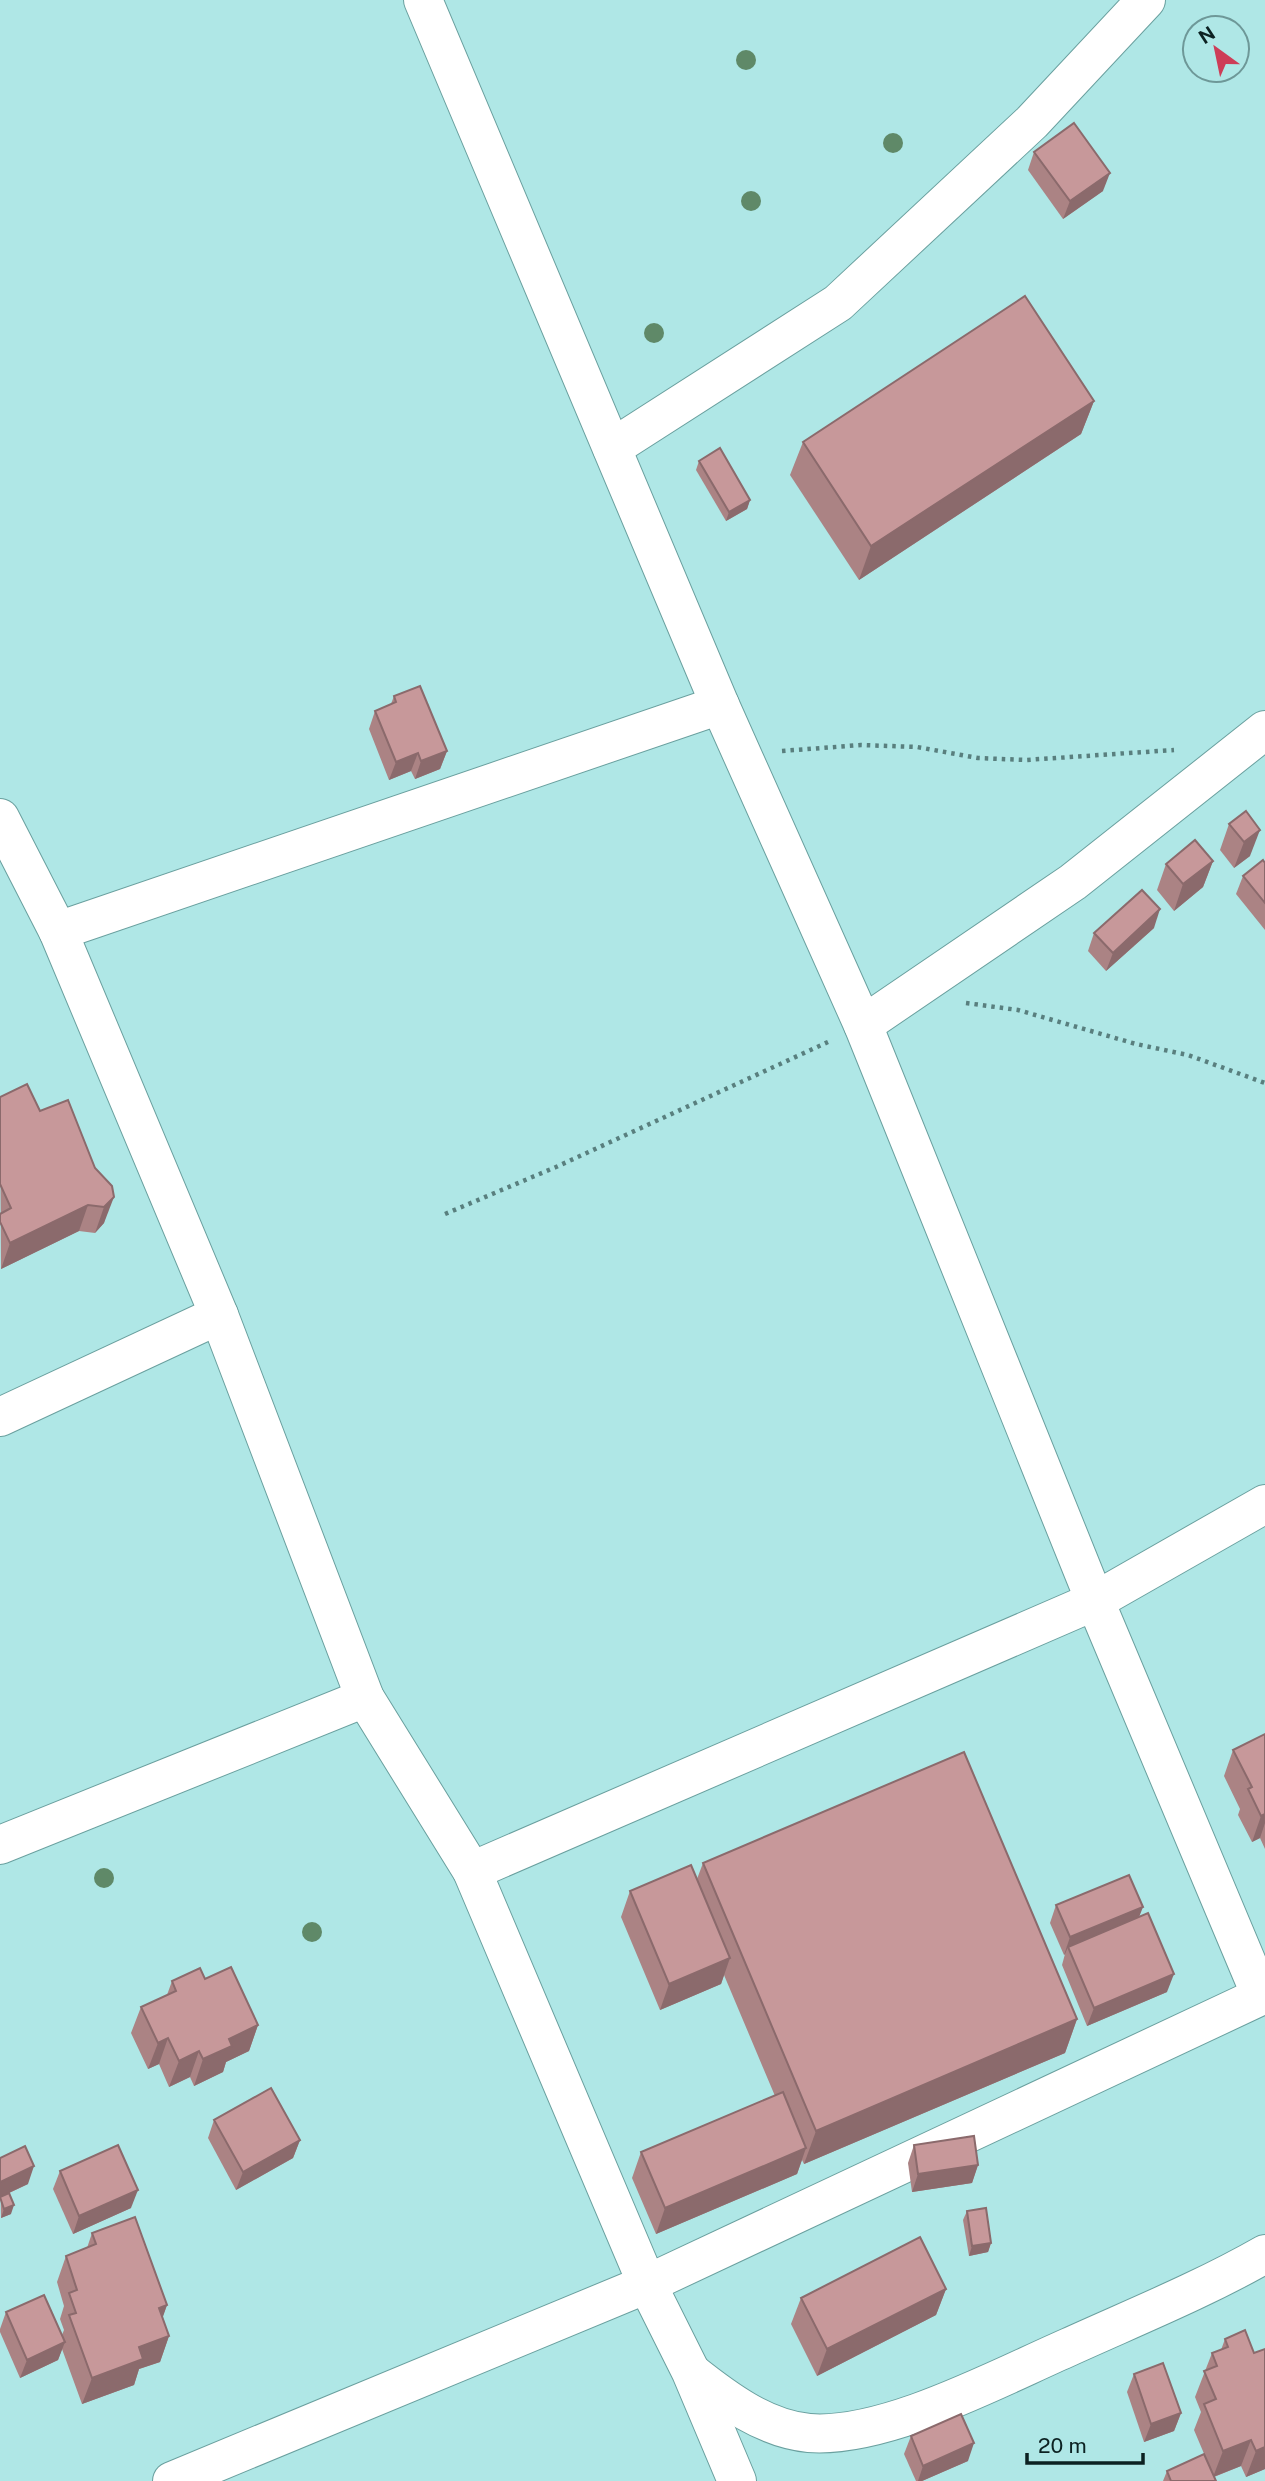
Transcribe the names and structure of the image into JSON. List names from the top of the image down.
{
  "scale_bar": "20 m",
  "north": "top left"
}
